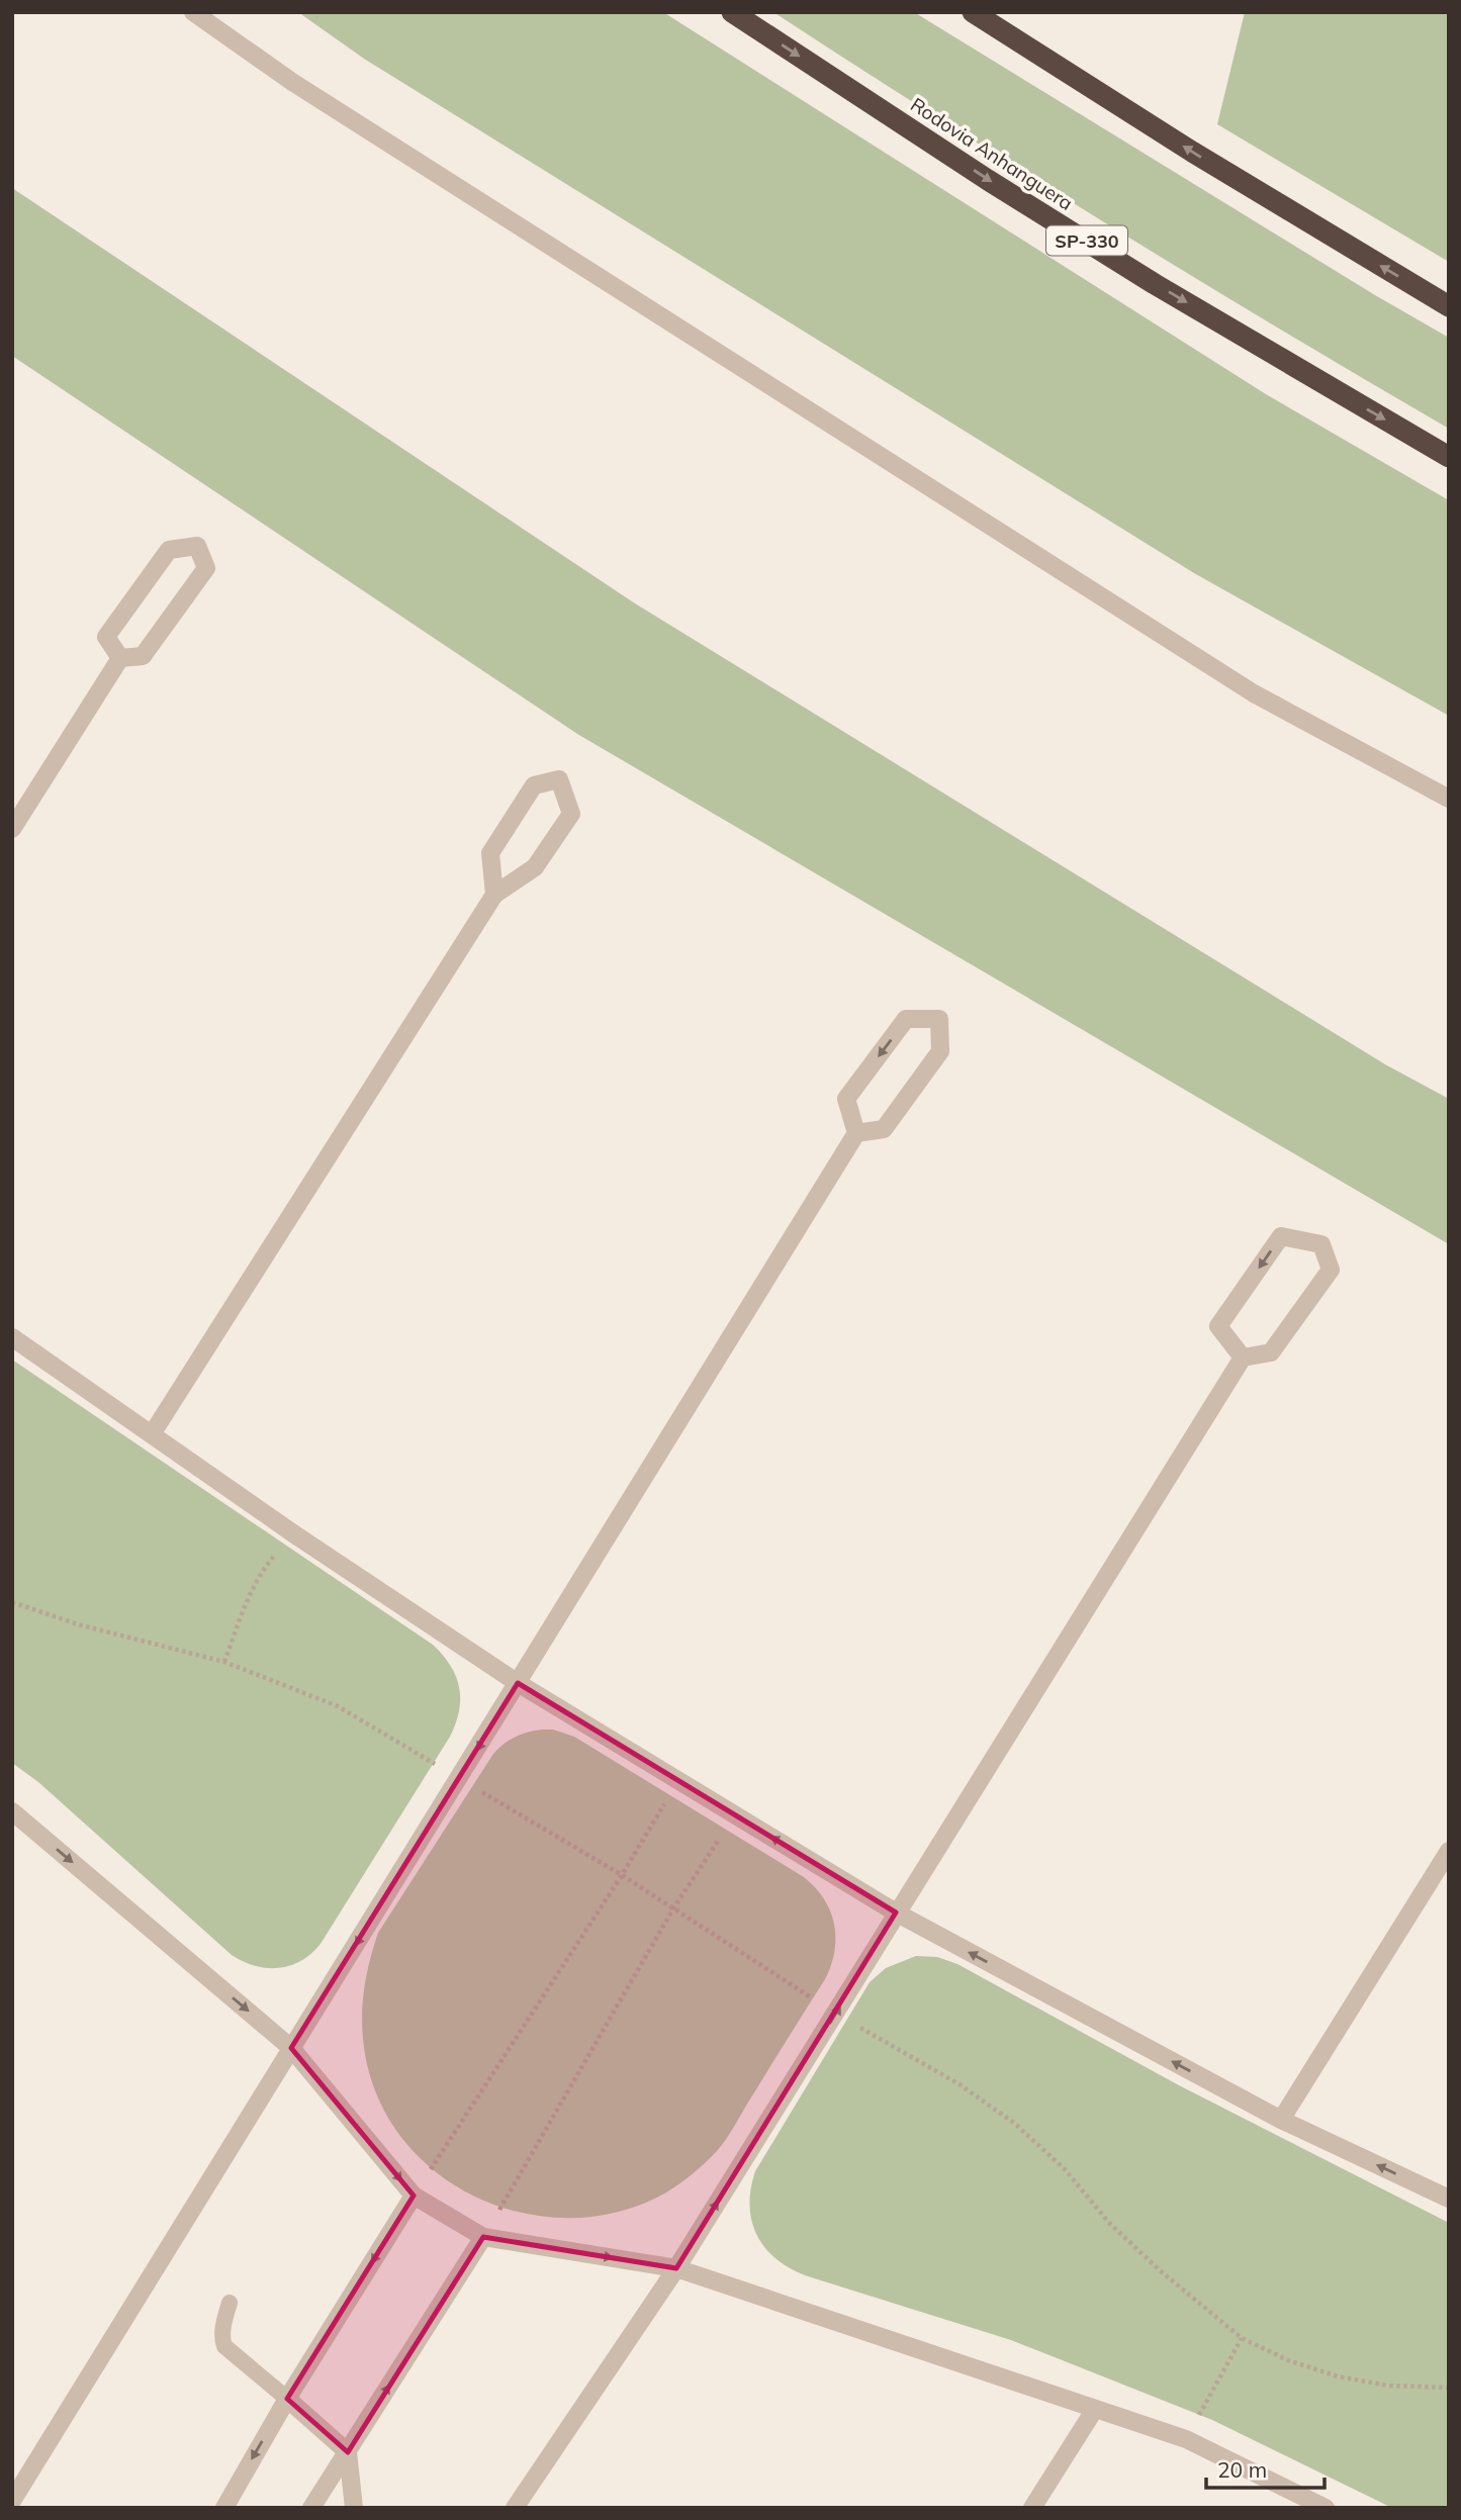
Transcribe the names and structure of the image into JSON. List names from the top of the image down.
{
  "streets": {
    "highway": ["Rodovia Anhanguera", "SP-330"]
  },
  "scale_bar": "20 m"
}
